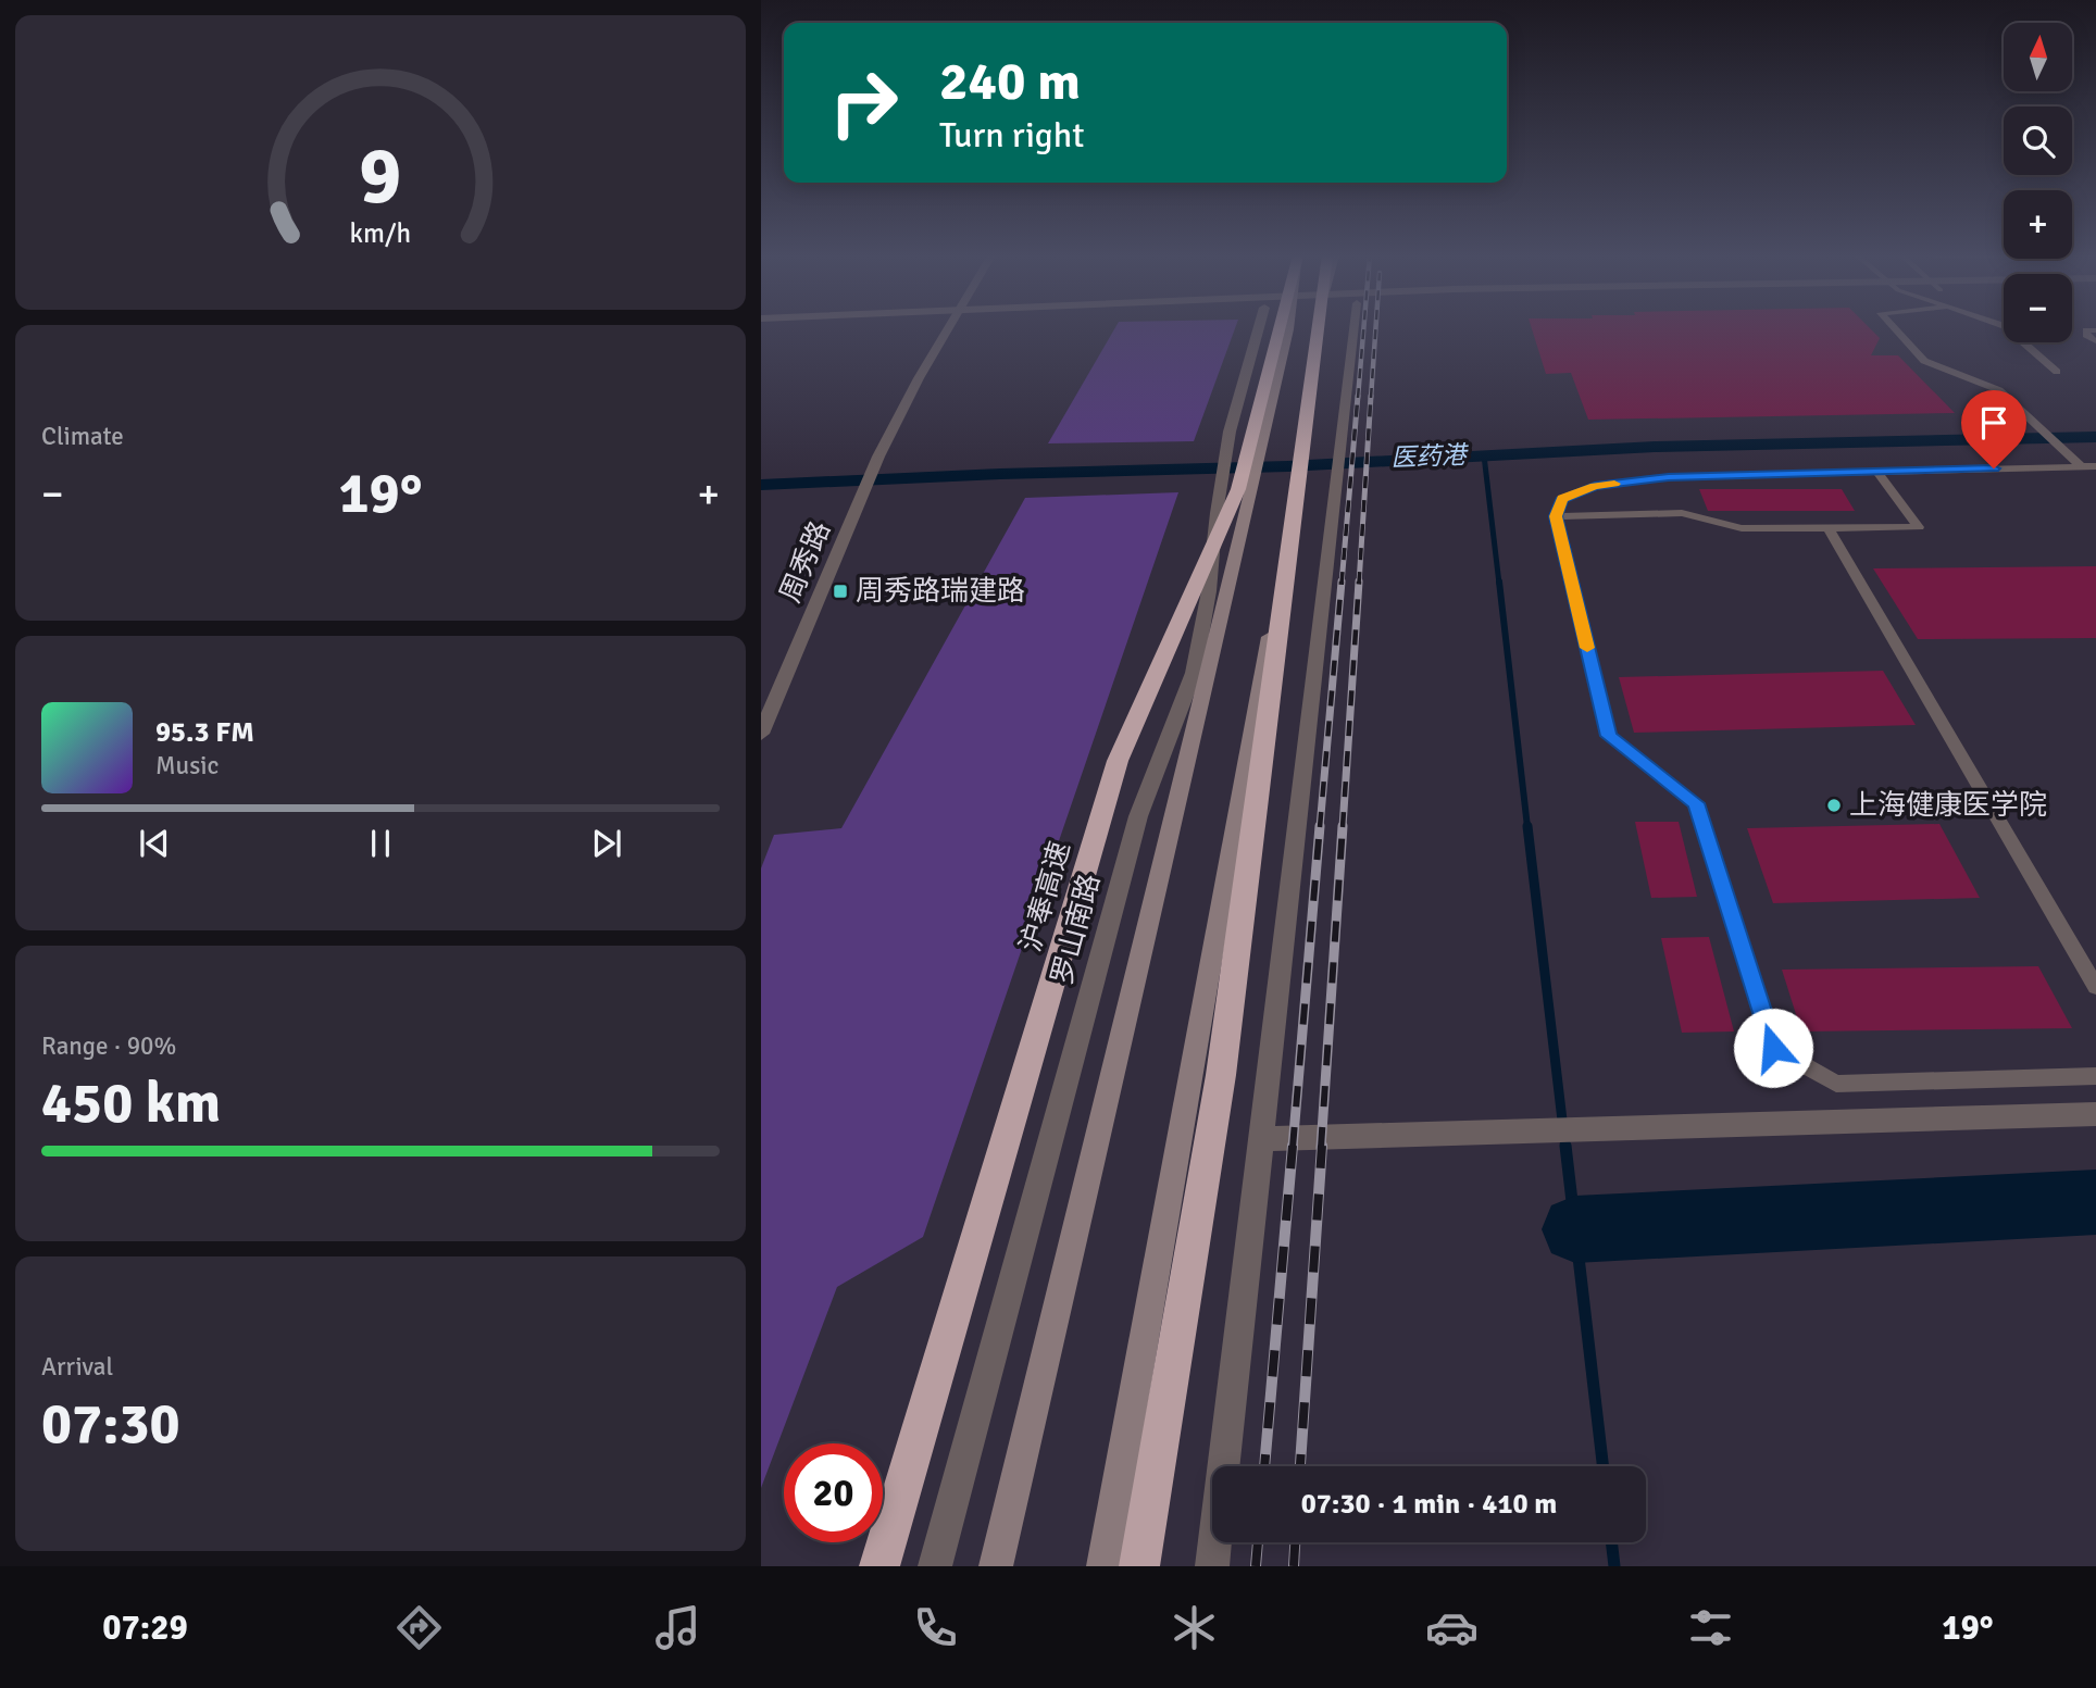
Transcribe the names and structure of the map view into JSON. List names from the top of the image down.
{
  "streets": {
    "highway": ["沪奉高速"],
    "street": ["周秀路", "罗山南路"]
  },
  "water": ["医药港"],
  "places": {
    "transit": ["周秀路瑞建路"],
    "other": ["上海健康医学院"]
  },
  "north": "top",
  "page": {
    "map_buttons": ["+", "−"],
    "turn": ["240 m", "Turn right"],
    "tile": [
      "Climate",
      ["Range · 90%", "450 km"],
      ["Arrival", "07:30"]
    ],
    "heat": ["−", "19°", "+"],
    "song": ["95.3 FM", "Music"],
    "limit": "20",
    "trip": "07:30 · 1 min · 410 m",
    "tabs": ["07:29", "19°"],
    "gauge": ["9", "km/h"]
  }
}
